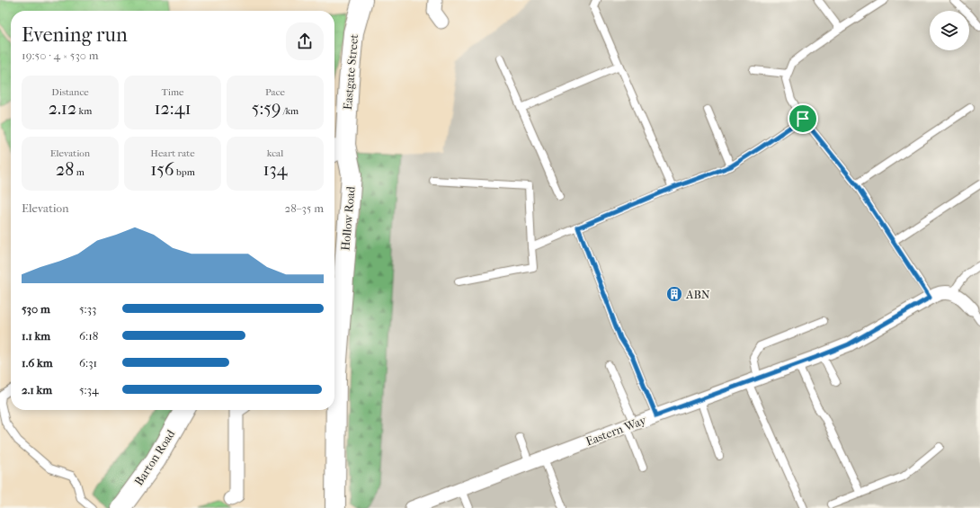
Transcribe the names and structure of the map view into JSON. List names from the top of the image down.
{
  "streets": {
    "street": [
      "Eastgate Street",
      "Hollow Road",
      "Eastern Way",
      "Barton Road"
    ]
  },
  "crossings": [
    ["Eastgate Street", "Hollow Road"]
  ],
  "places": {
    "building": ["ABN"]
  },
  "page": {
    "heading": ["Evening run", "19:50 · 4 × 530 m"],
    "stats": [
      ["Distance", "2.12 km"],
      ["Time", "12:41"],
      ["Pace", "5:59 /km"],
      ["Elevation", "28 m"],
      ["Heart rate", "156 bpm"],
      ["kcal", "134"]
    ],
    "chart": ["Elevation", "28–35 m"],
    "list": [
      {
        "name": "530 m",
        "note": "5:33"
      },
      {
        "name": "1.1 km",
        "note": "6:18"
      },
      {
        "name": "1.6 km",
        "note": "6:31"
      },
      {
        "name": "2.1 km",
        "note": "5:34"
      }
    ]
  }
}
